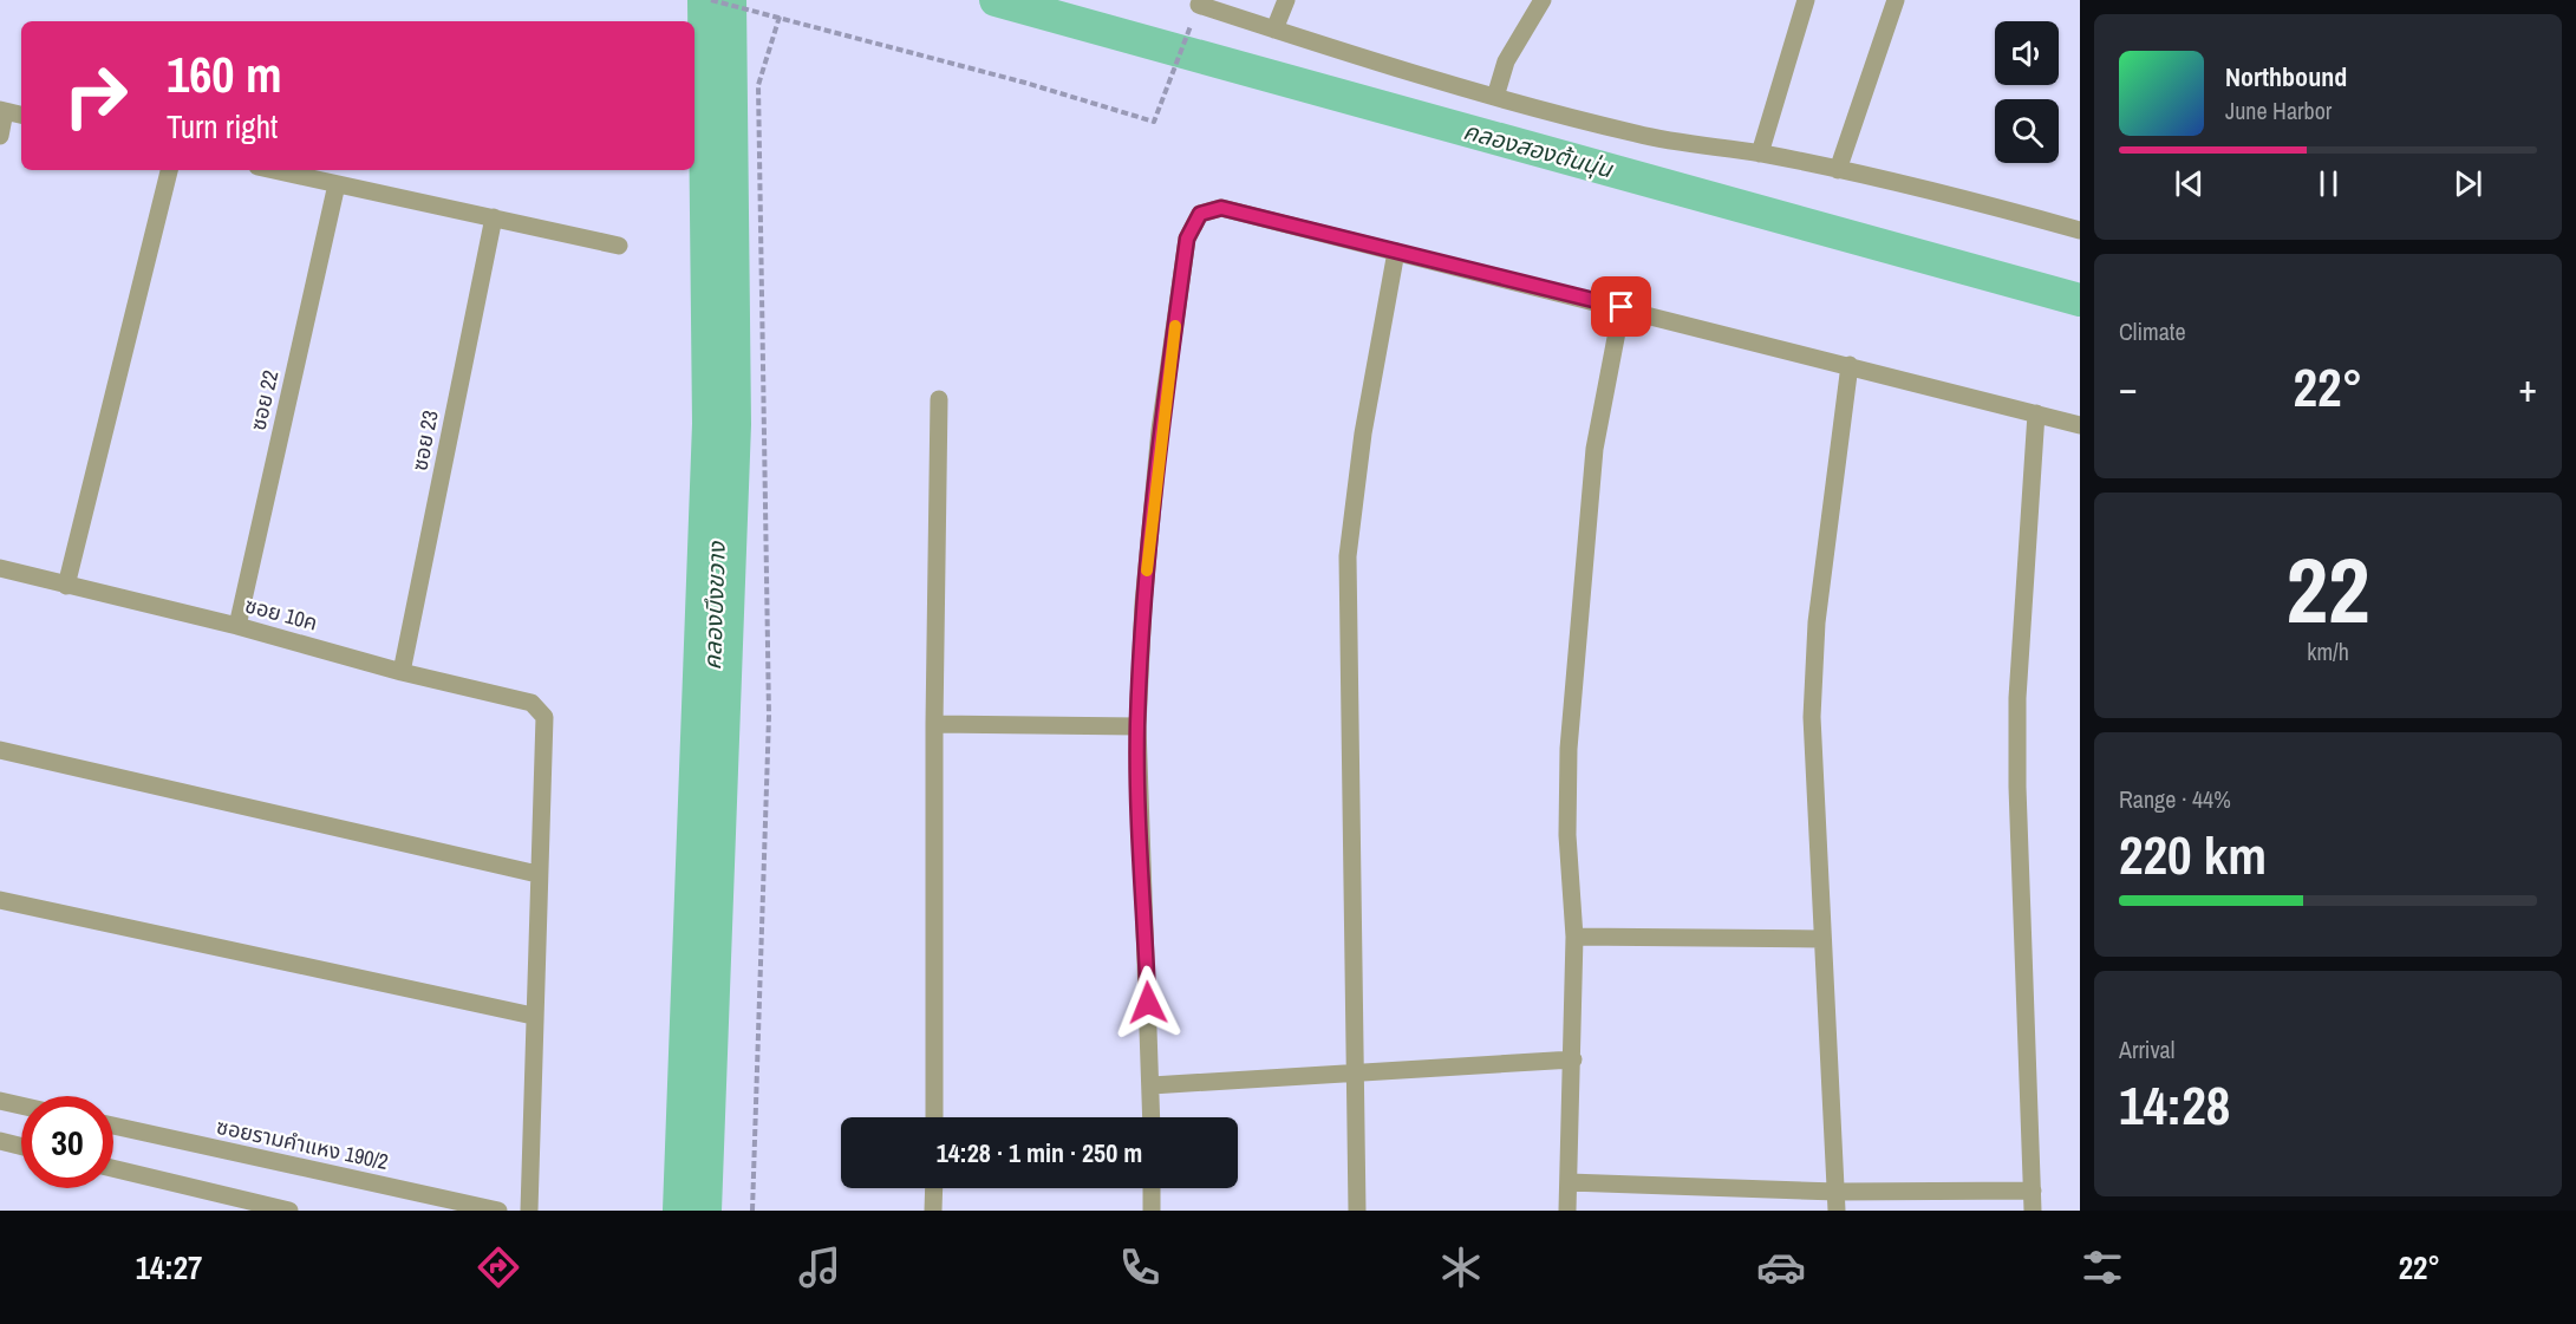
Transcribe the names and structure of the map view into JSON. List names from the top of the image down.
{
  "streets": {
    "street": [
      "ซอย 22",
      "ซอย 23",
      "ซอย 10ค",
      "ซอยรามคำแหง 190/2"
    ]
  },
  "crossings": [
    ["ซอย 22", "ซอย 10ค"],
    ["ซอย 23", "ซอย 10ค"]
  ],
  "water": ["คลองสองต้นนุ่น", "คลองบึงขวาง"],
  "page": {
    "turn": ["160 m", "Turn right"],
    "song": ["Northbound", "June Harbor"],
    "tile": [
      "Climate",
      ["22", "km/h"],
      ["Range · 44%", "220 km"],
      ["Arrival", "14:28"]
    ],
    "heat": ["−", "22°", "+"],
    "limit": "30",
    "trip": "14:28 · 1 min · 250 m",
    "tabs": ["14:27", "22°"]
  }
}
